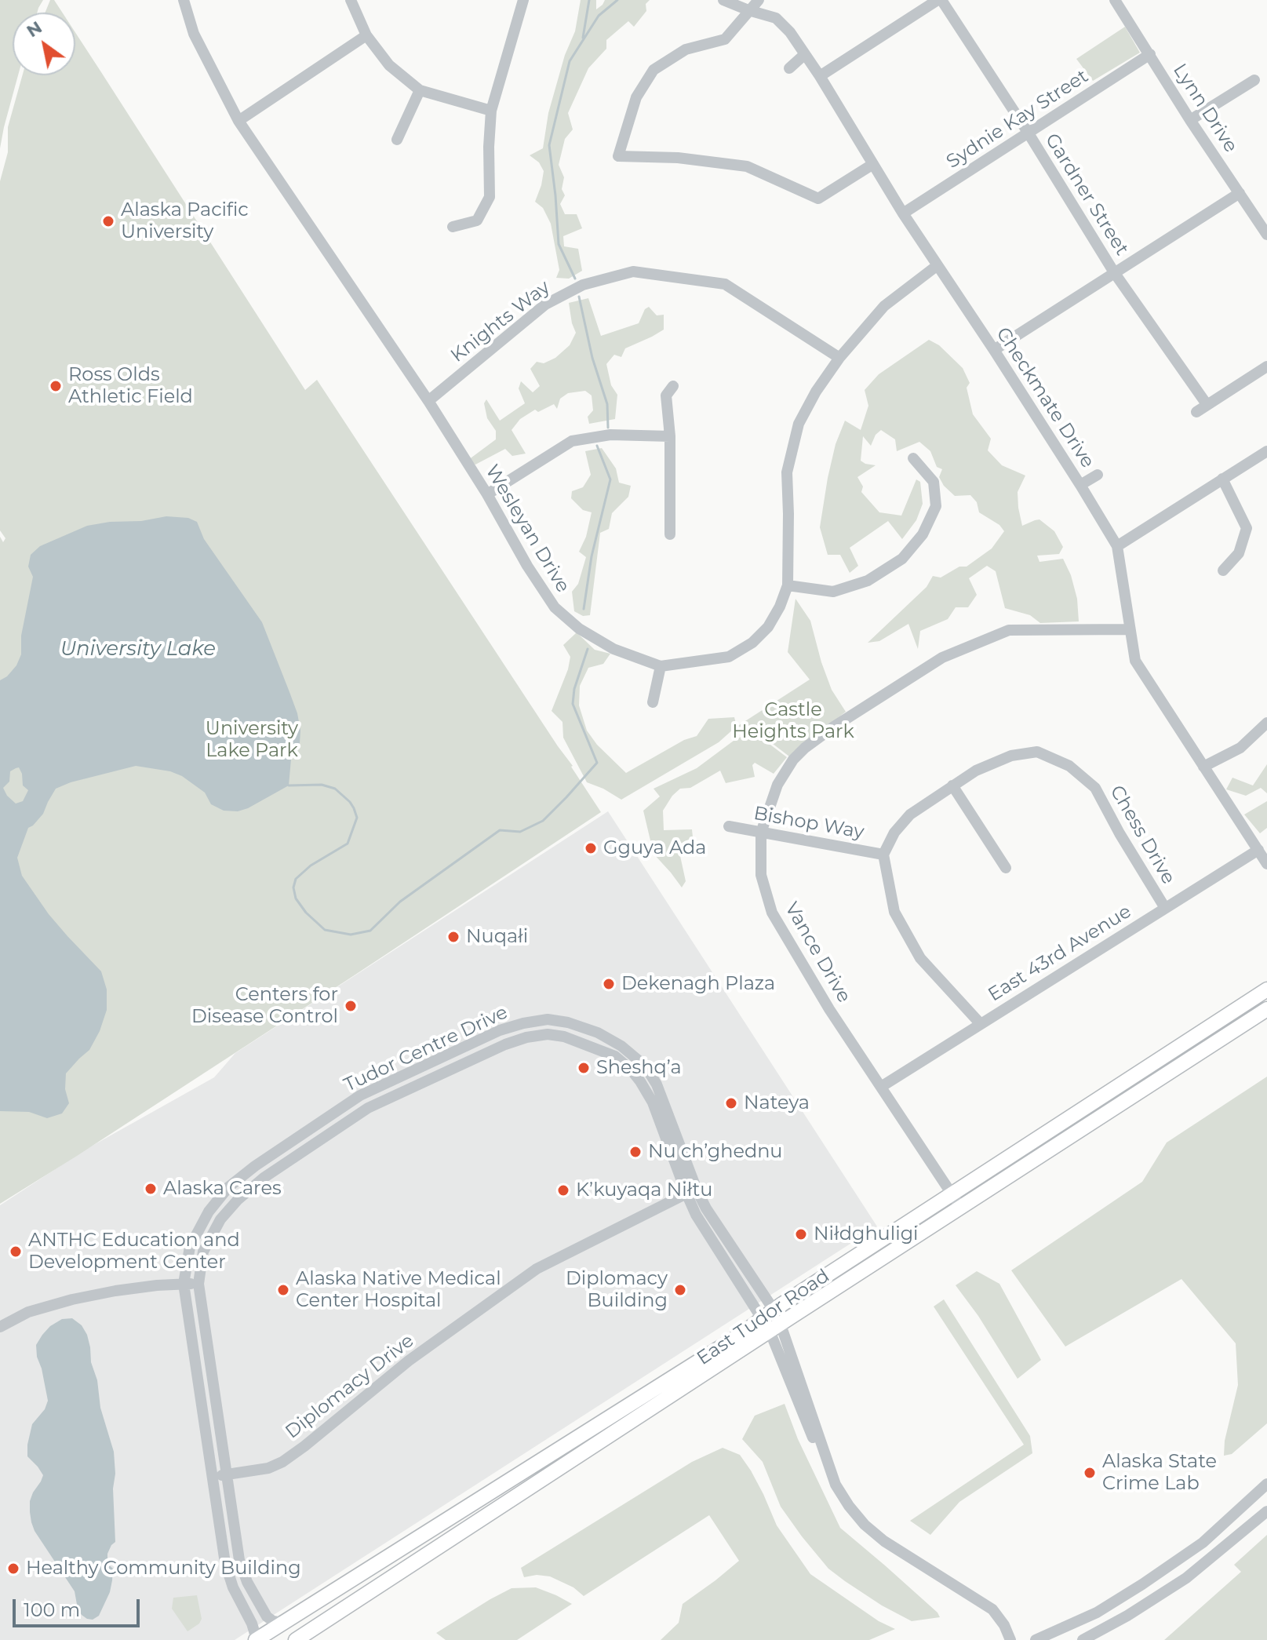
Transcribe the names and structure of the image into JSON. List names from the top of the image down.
{
  "streets": {
    "main road": ["East Tudor Road"],
    "street": [
      "Lynn Drive",
      "Sydnie Kay Street",
      "Gardner Street",
      "Knights Way",
      "Checkmate Drive",
      "Wesleyan Drive",
      "Bishop Way",
      "Chess Drive",
      "Vance Drive",
      "East 43rd Avenue",
      "Tudor Centre Drive",
      "Diplomacy Drive"
    ]
  },
  "crossings": [
    ["Lynn Drive", "Sydnie Kay Street"],
    ["Sydnie Kay Street", "Gardner Street"],
    ["Sydnie Kay Street", "Checkmate Drive"],
    ["Knights Way", "Wesleyan Drive"],
    ["Checkmate Drive", "Wesleyan Drive"],
    ["Checkmate Drive", "Vance Drive"],
    ["Checkmate Drive", "East 43rd Avenue"],
    ["Bishop Way", "Chess Drive"],
    ["Bishop Way", "Vance Drive"],
    ["Chess Drive", "East 43rd Avenue"],
    ["Vance Drive", "East 43rd Avenue"],
    ["Vance Drive", "East Tudor Road"],
    ["Tudor Centre Drive", "East Tudor Road"],
    ["Tudor Centre Drive", "Diplomacy Drive"]
  ],
  "water": ["University Lake"],
  "parks": ["Castle Heights Park", "University Lake Park"],
  "places": [
    "Alaska Pacific University",
    "Ross Olds Athletic Field",
    "Gguya Ada",
    "Nuqałi",
    "Dekenagh Plaza",
    "Centers for Disease Control",
    "Sheshq’a",
    "Nateya",
    "Nu ch’ghednu",
    "Alaska Cares",
    "K’kuyaqa Niłtu",
    "Niłdghuligi",
    "ANTHC Education and Development Center",
    "Alaska Native Medical Center Hospital",
    "Diplomacy Building",
    "Alaska State Crime Lab",
    "Healthy Community Building"
  ],
  "scale_bar": "100 m",
  "north": "top left"
}
